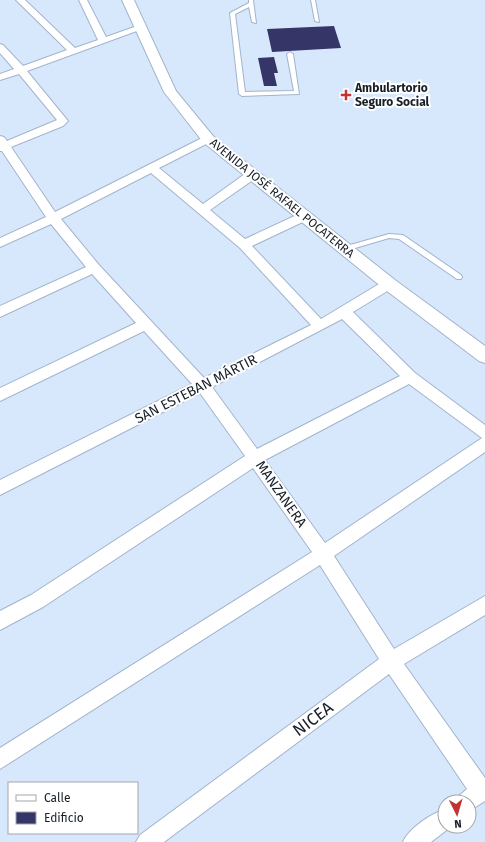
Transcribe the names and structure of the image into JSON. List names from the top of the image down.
{
  "streets": {
    "street": [
      "AVENIDA JOSÉ RAFAEL POCATERRA",
      "SAN ESTEBAN MÁRTIR",
      "MANZANERA",
      "NICEA"
    ]
  },
  "crossings": [
    ["AVENIDA JOSÉ RAFAEL POCATERRA", "SAN ESTEBAN MÁRTIR"],
    ["SAN ESTEBAN MÁRTIR", "MANZANERA"],
    ["MANZANERA", "NICEA"]
  ],
  "places": {
    "health": ["Ambulartorio Seguro Social"]
  },
  "legend": ["Calle", "Edificio"],
  "north": "bottom"
}
